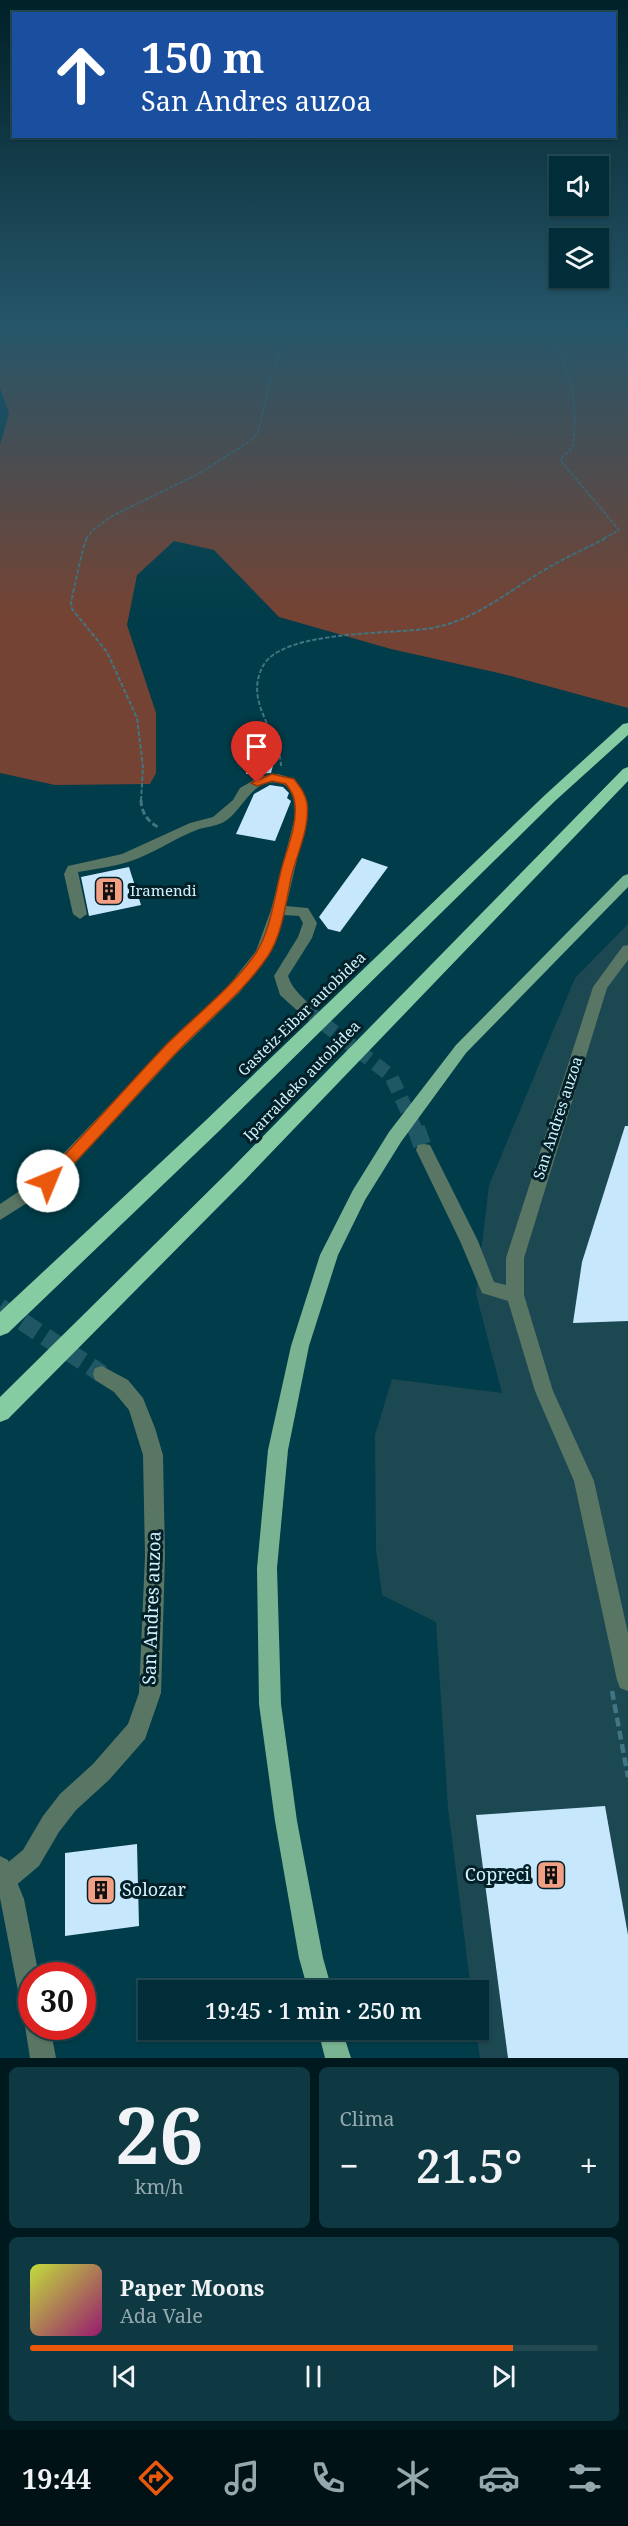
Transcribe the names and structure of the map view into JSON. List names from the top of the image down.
{
  "streets": {
    "highway": ["Gasteiz-Eibar autobidea", "Iparraldeko autobidea"],
    "street": ["San Andres auzoa"]
  },
  "places": {
    "building": ["Iramendi", "Copreci", "Solozar"]
  },
  "page": {
    "turn": ["150 m", "San Andres auzoa"],
    "limit": "30",
    "trip": "19:45 · 1 min · 250 m",
    "tile": [
      ["26", "km/h"],
      "Clima"
    ],
    "heat": ["−", "21.5°", "+"],
    "song": ["Paper Moons", "Ada Vale"],
    "tabs": "19:44"
  }
}
